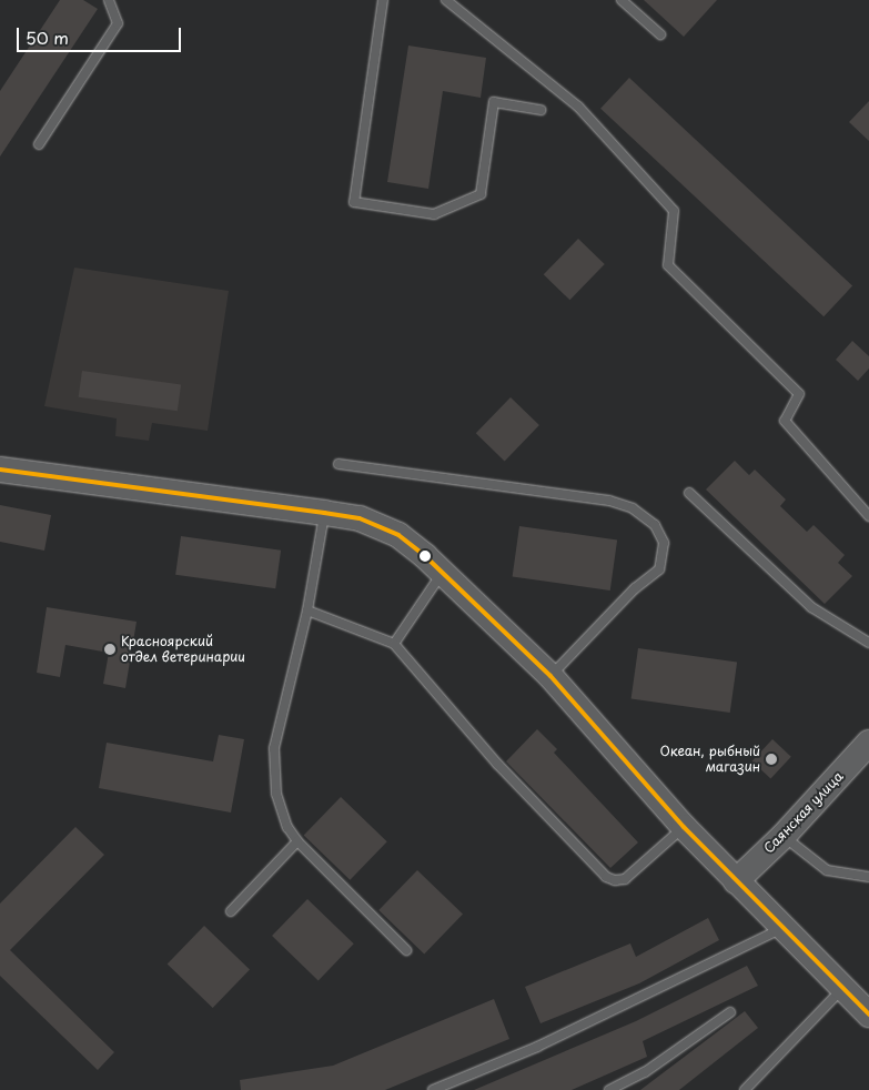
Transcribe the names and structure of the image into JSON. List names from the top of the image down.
{
  "streets": {
    "main road": ["Саянская улица"]
  },
  "places": ["Красноярский отдел ветеринарии", "Океан, рыбный магазин"],
  "scale_bar": "50 m"
}
